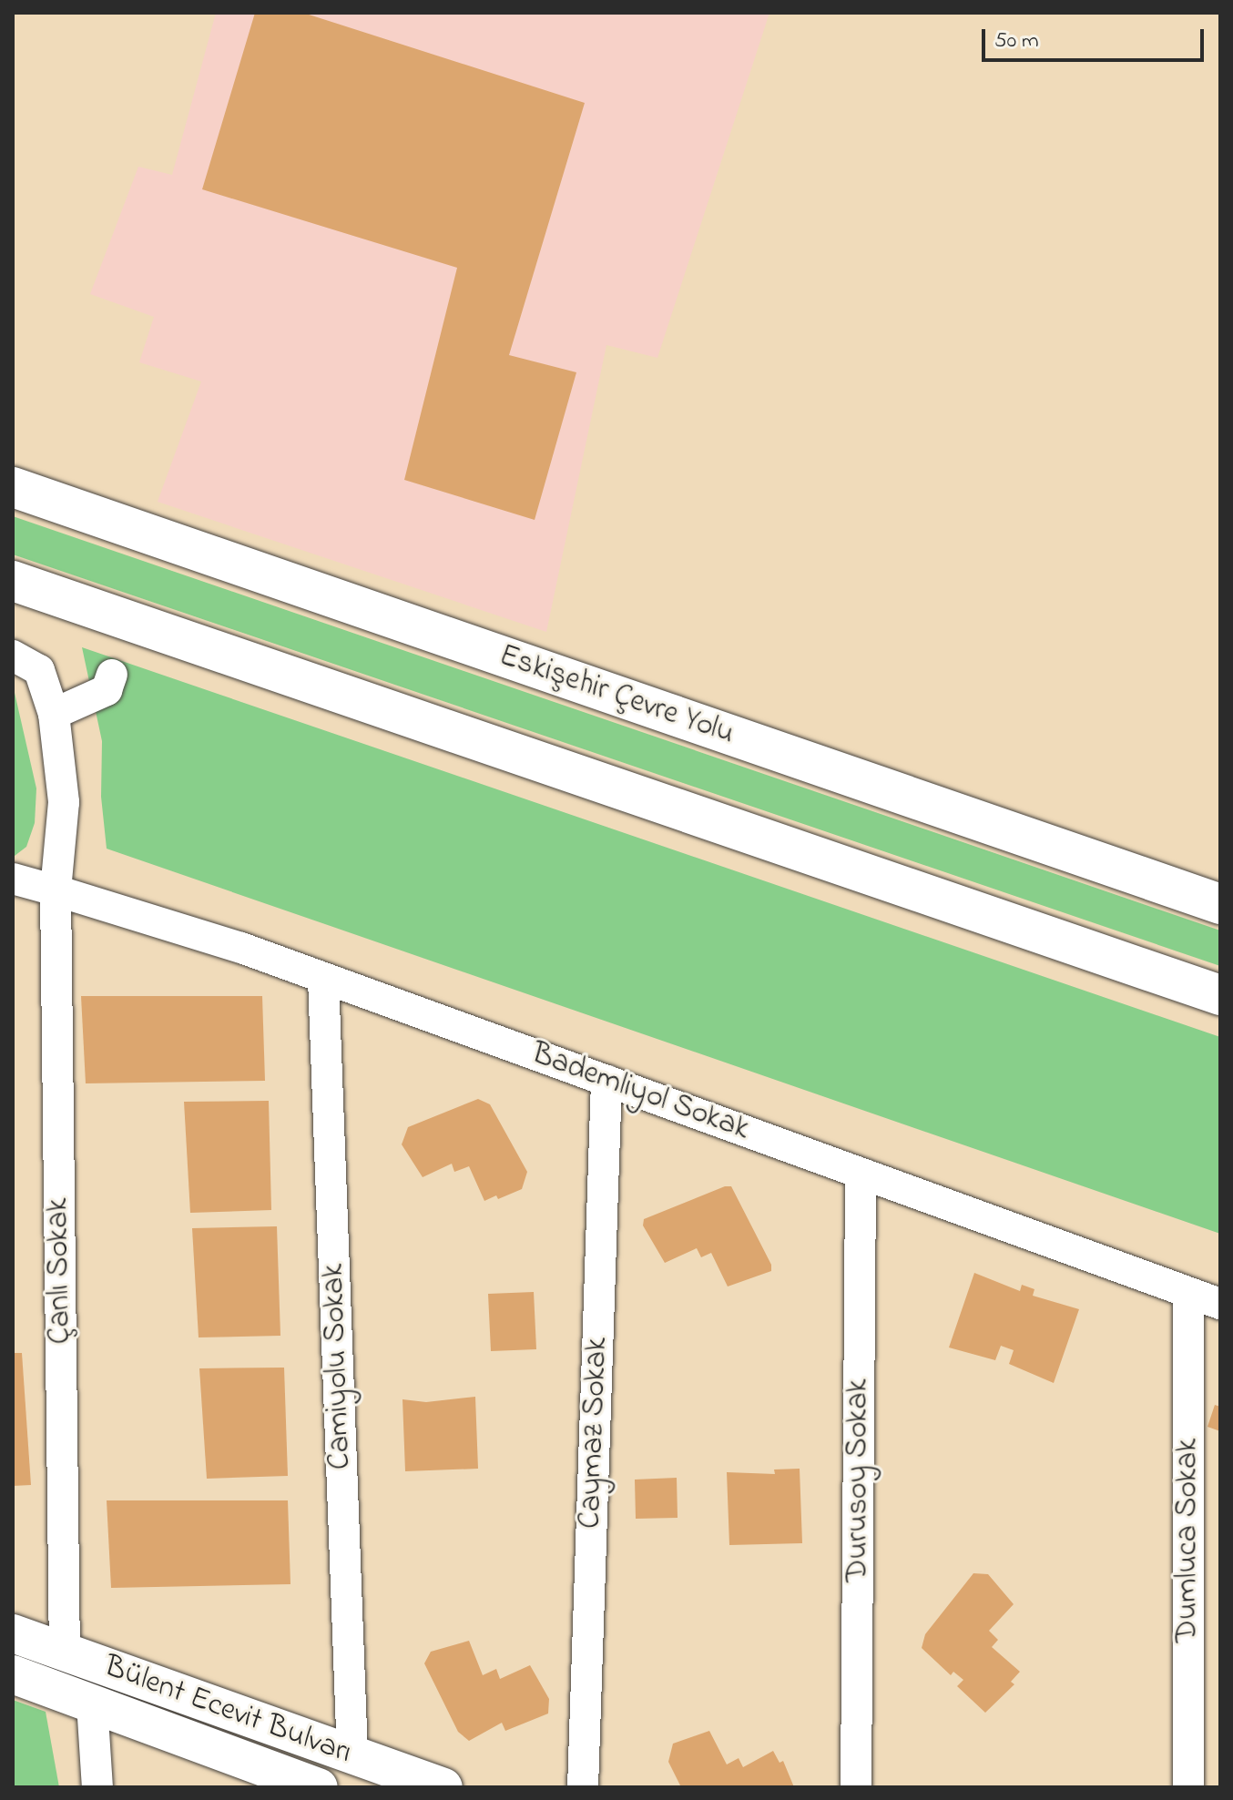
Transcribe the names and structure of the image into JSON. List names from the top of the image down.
{
  "streets": {
    "highway": ["Eskişehir Çevre Yolu"],
    "main road": ["Bülent Ecevit Bulvarı"],
    "street": [
      "Bademliyol Sokak",
      "Çanlı Sokak",
      "Camiyolu Sokak",
      "Caymaz Sokak",
      "Durusoy Sokak",
      "Dumluca Sokak"
    ]
  },
  "crossings": [
    ["Bademliyol Sokak", "Çanlı Sokak"],
    ["Bademliyol Sokak", "Camiyolu Sokak"],
    ["Bademliyol Sokak", "Caymaz Sokak"],
    ["Bademliyol Sokak", "Durusoy Sokak"],
    ["Bademliyol Sokak", "Dumluca Sokak"],
    ["Çanlı Sokak", "Bülent Ecevit Bulvarı"],
    ["Camiyolu Sokak", "Bülent Ecevit Bulvarı"]
  ],
  "scale_bar": "50 m"
}
